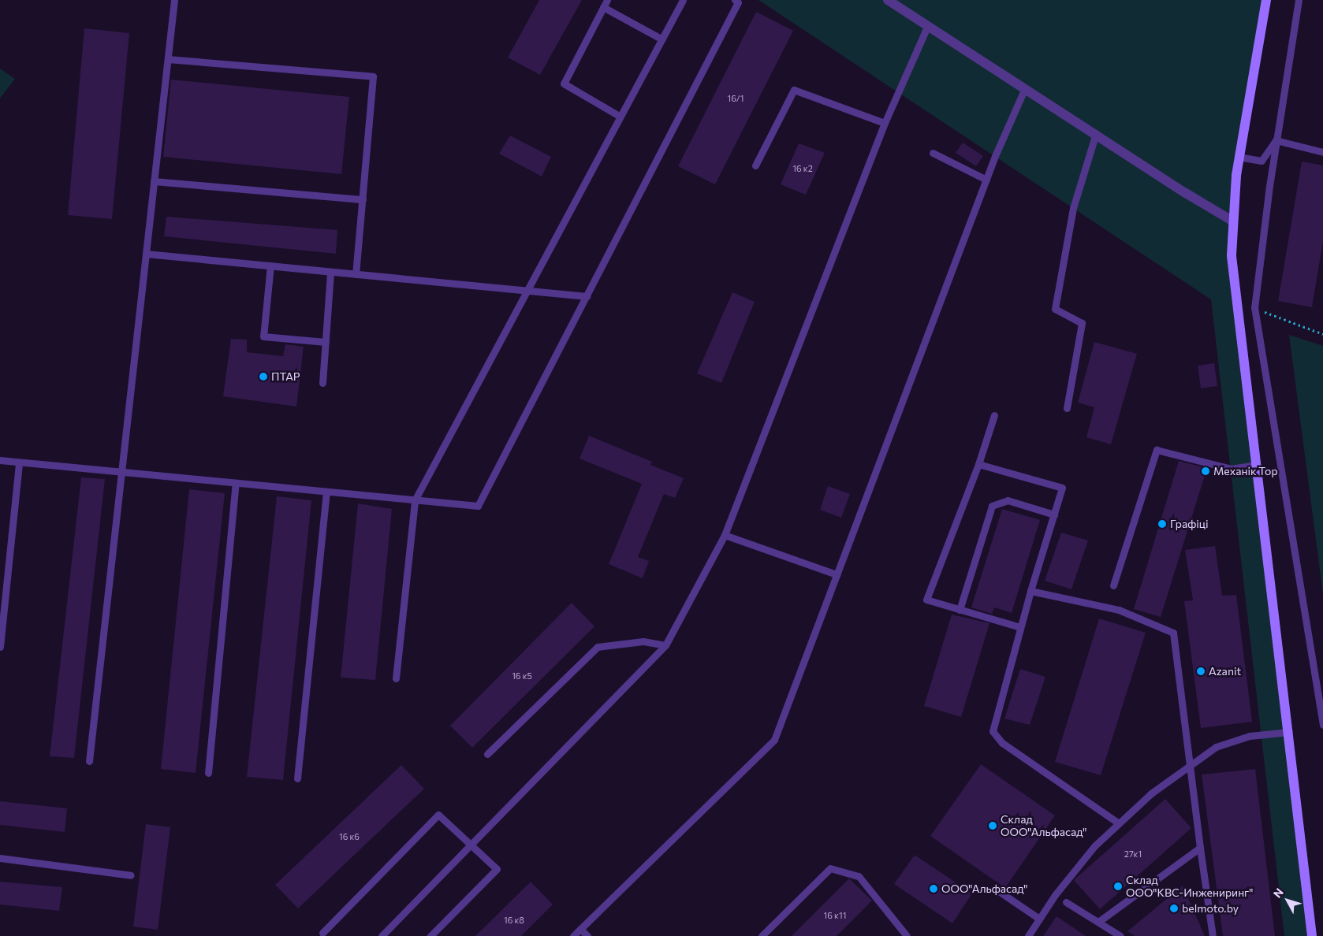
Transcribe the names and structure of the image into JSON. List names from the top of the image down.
{
  "places": [
    "ПТАР",
    "Механік Тор",
    "Графіці",
    "Azanit",
    "Склад ООО\"Альфасад\"",
    "Склад ООО\"КВС-Инжениринг\"",
    "ООО\"Альфасад\"",
    "belmoto.by"
  ],
  "house_numbers": [
    "16/1",
    "16 к2",
    "16 к5",
    "16 к6",
    "27к1",
    "16 к11",
    "16 к8"
  ],
  "north": "top left"
}
